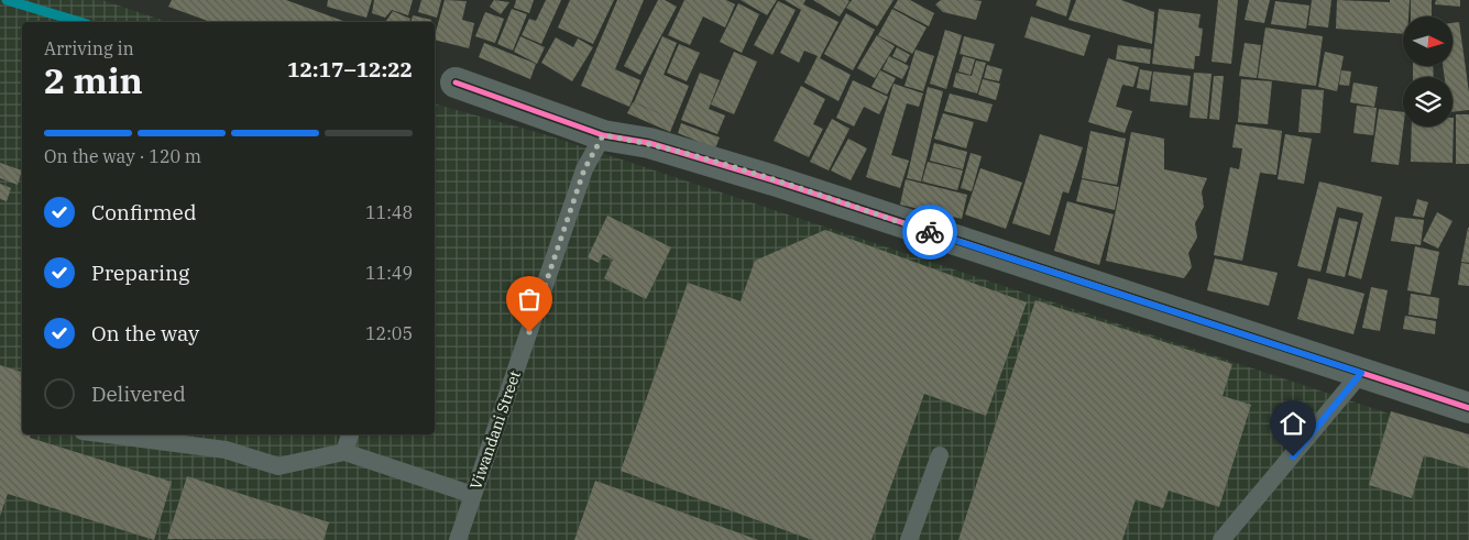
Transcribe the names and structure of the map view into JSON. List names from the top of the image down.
{
  "streets": {
    "lane": ["Viwandani Street"]
  },
  "north": "right",
  "page": {
    "heading": ["2 min", "Arriving in", "12:17–12:22"],
    "bar": "On the way · 120 m",
    "list": [
      ["Confirmed", "11:48"],
      ["Preparing", "11:49"],
      ["On the way", "12:05"],
      "Delivered"
    ]
  }
}
